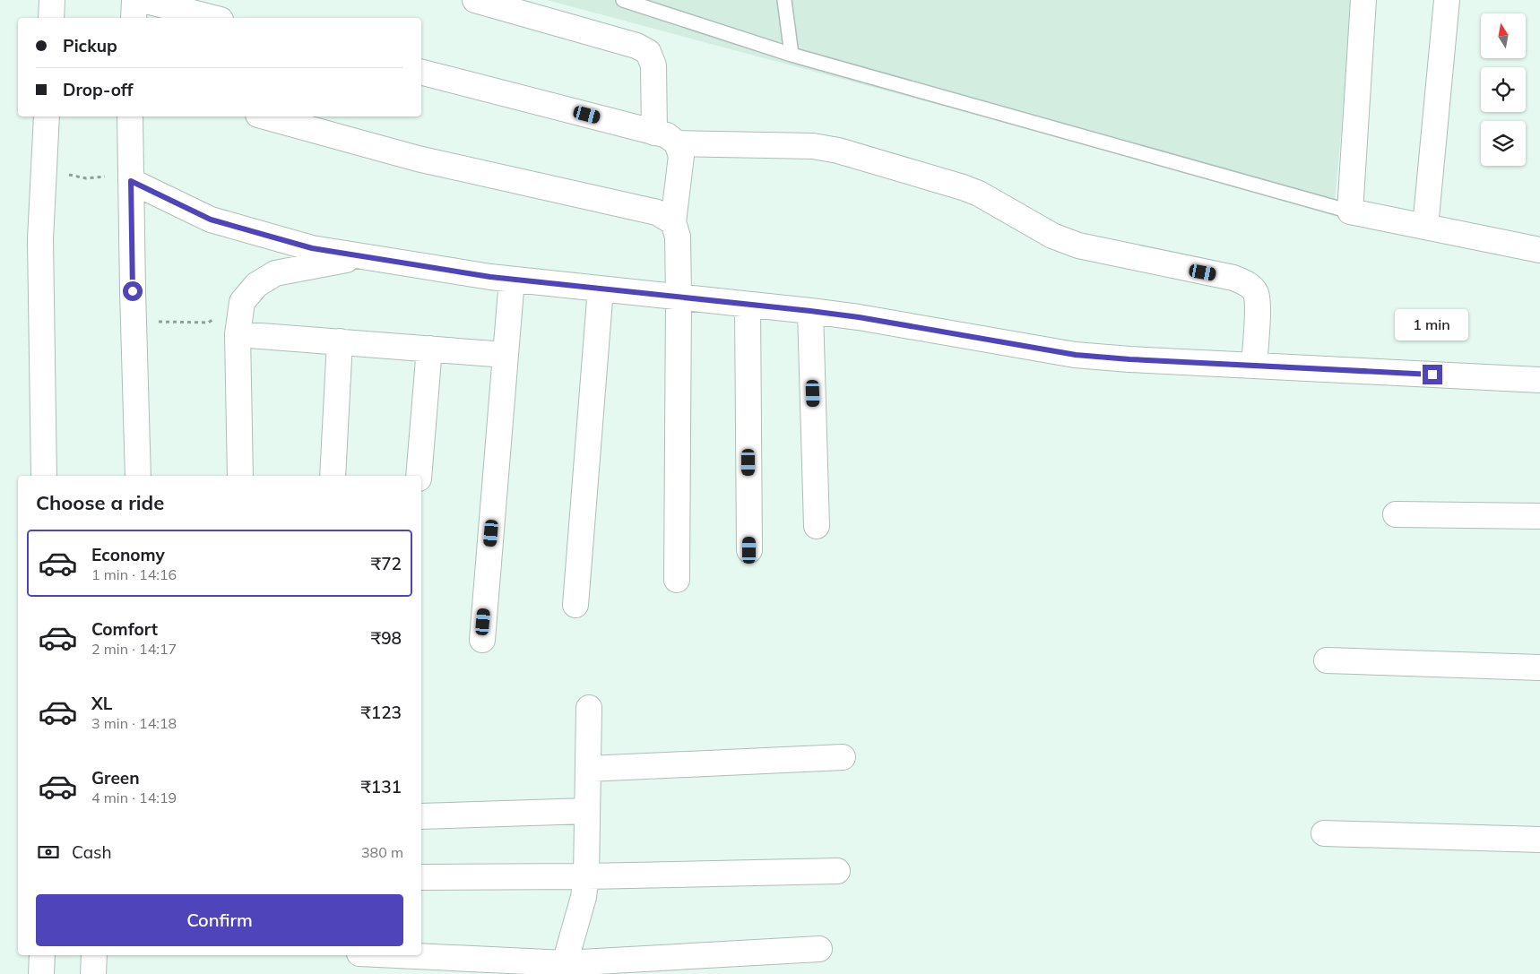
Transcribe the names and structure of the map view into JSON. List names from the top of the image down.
{
  "north": "top",
  "page": {
    "banner": ["Pickup", "Drop-off"],
    "bubble": "1 min",
    "heading": "Choose a ride",
    "list": [
      {
        "name": "Economy",
        "note": "1 min · 14:16",
        "value": "₹72"
      },
      {
        "name": "Comfort",
        "note": "2 min · 14:17",
        "value": "₹98"
      },
      {
        "name": "XL",
        "note": "3 min · 14:18",
        "value": "₹123"
      },
      {
        "name": "Green",
        "note": "4 min · 14:19",
        "value": "₹131"
      }
    ],
    "pay": ["Cash", "380 m"],
    "buttons": "Confirm"
  }
}
